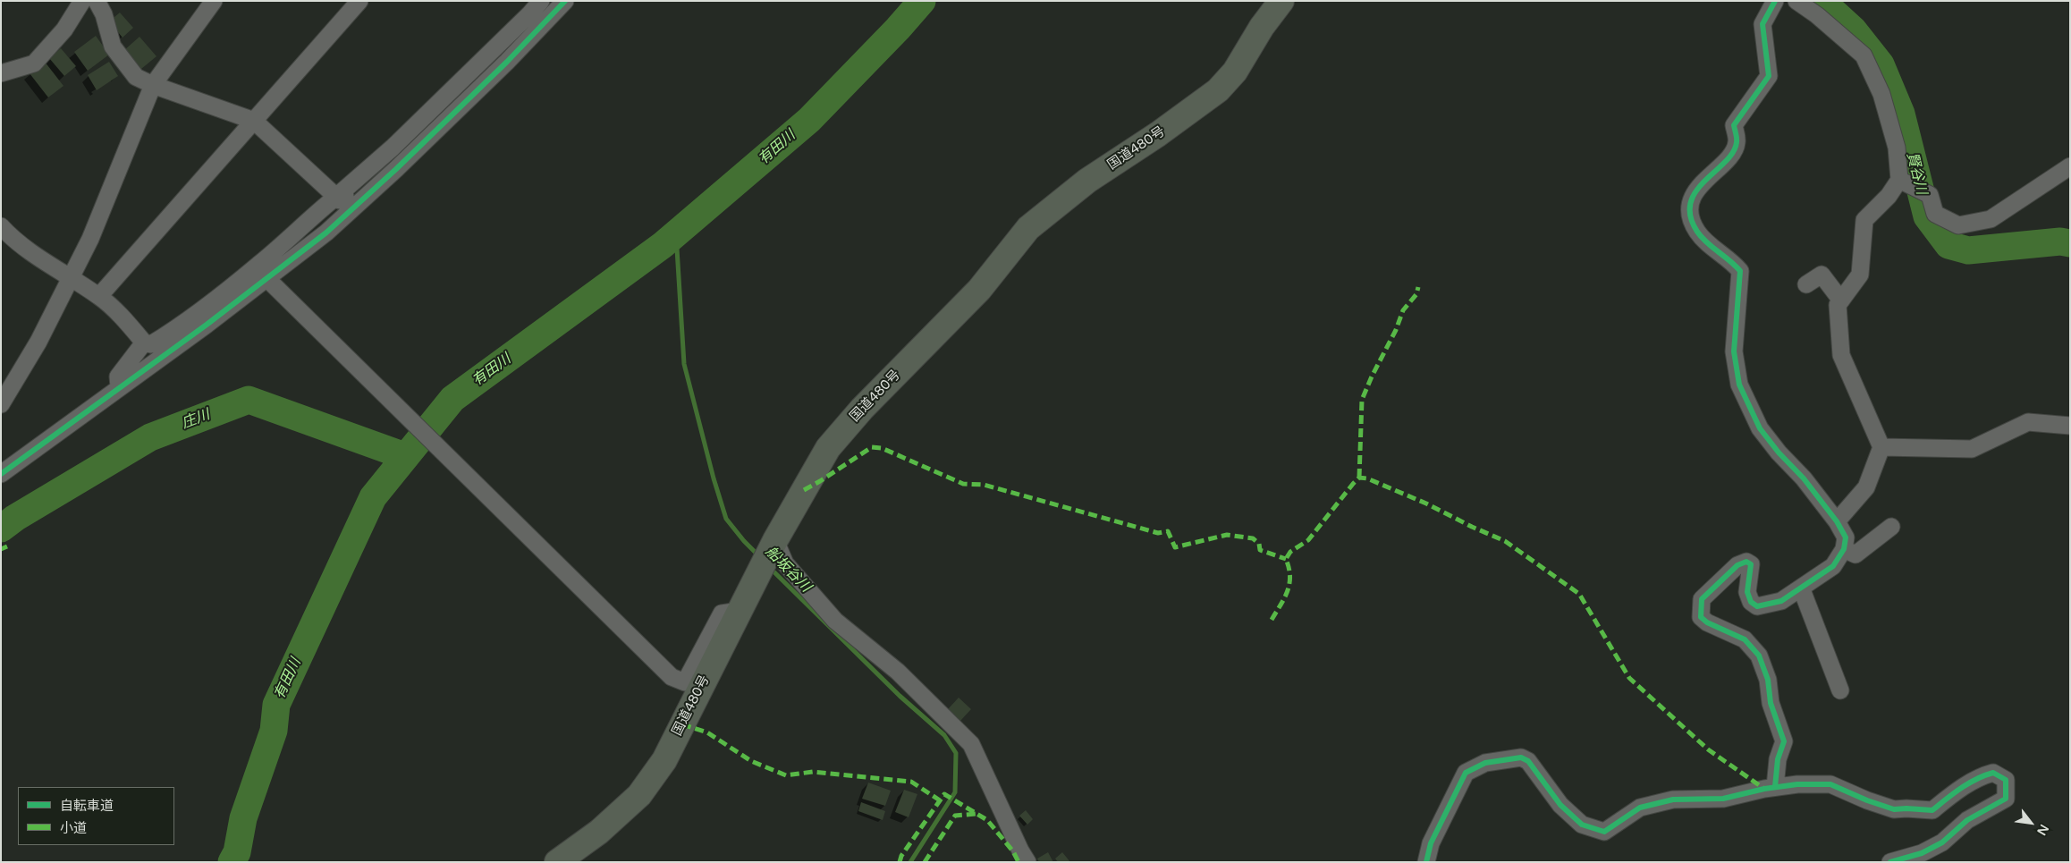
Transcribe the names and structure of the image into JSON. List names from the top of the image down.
{
  "streets": {
    "highway": ["国道480号"]
  },
  "water": [
    "有田川",
    "賢谷川",
    "庄川",
    "船坂谷川"
  ],
  "legend": ["自転車道", "小道"],
  "north": "bottom right"
}
